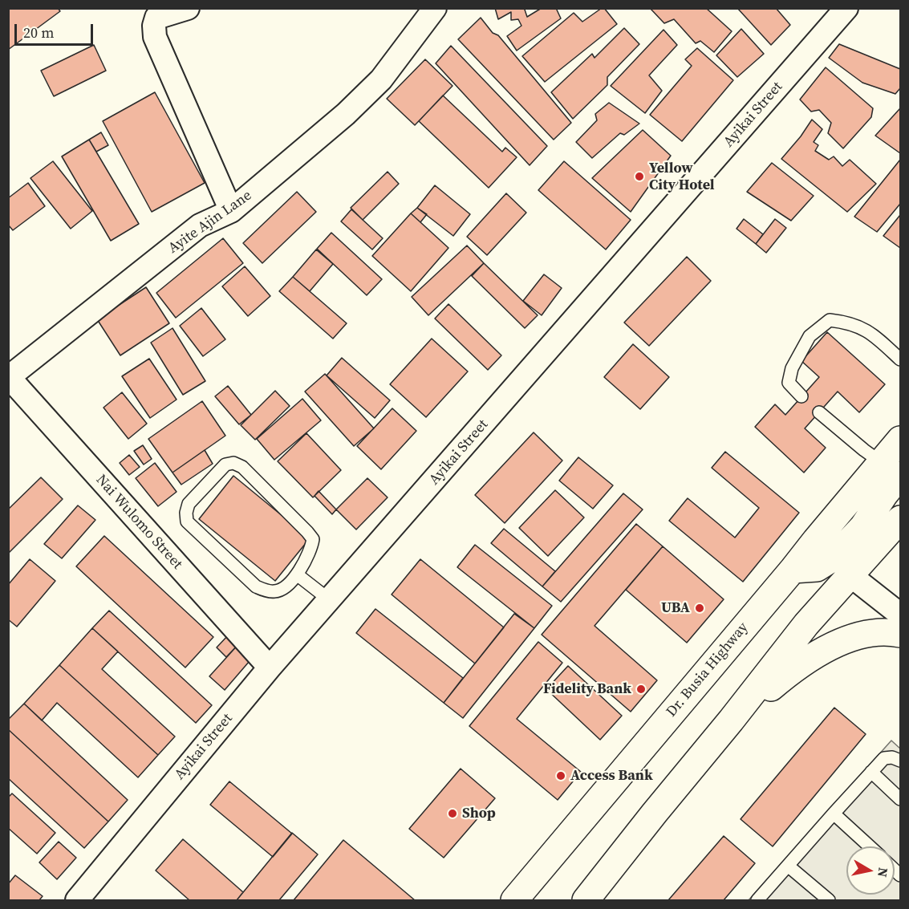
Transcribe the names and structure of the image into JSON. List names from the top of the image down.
{
  "streets": {
    "highway": ["Dr. Busia Highway"],
    "street": ["Ayikai Street", "Ayite Ajin Lane", "Nai Wulomo Street"]
  },
  "crossings": [
    ["Ayikai Street", "Nai Wulomo Street"],
    ["Ayite Ajin Lane", "Nai Wulomo Street"]
  ],
  "places": [
    "Yellow City Hotel",
    "UBA",
    "Fidelity Bank",
    "Access Bank",
    "Shop"
  ],
  "scale_bar": "20 m",
  "north": "right"
}
